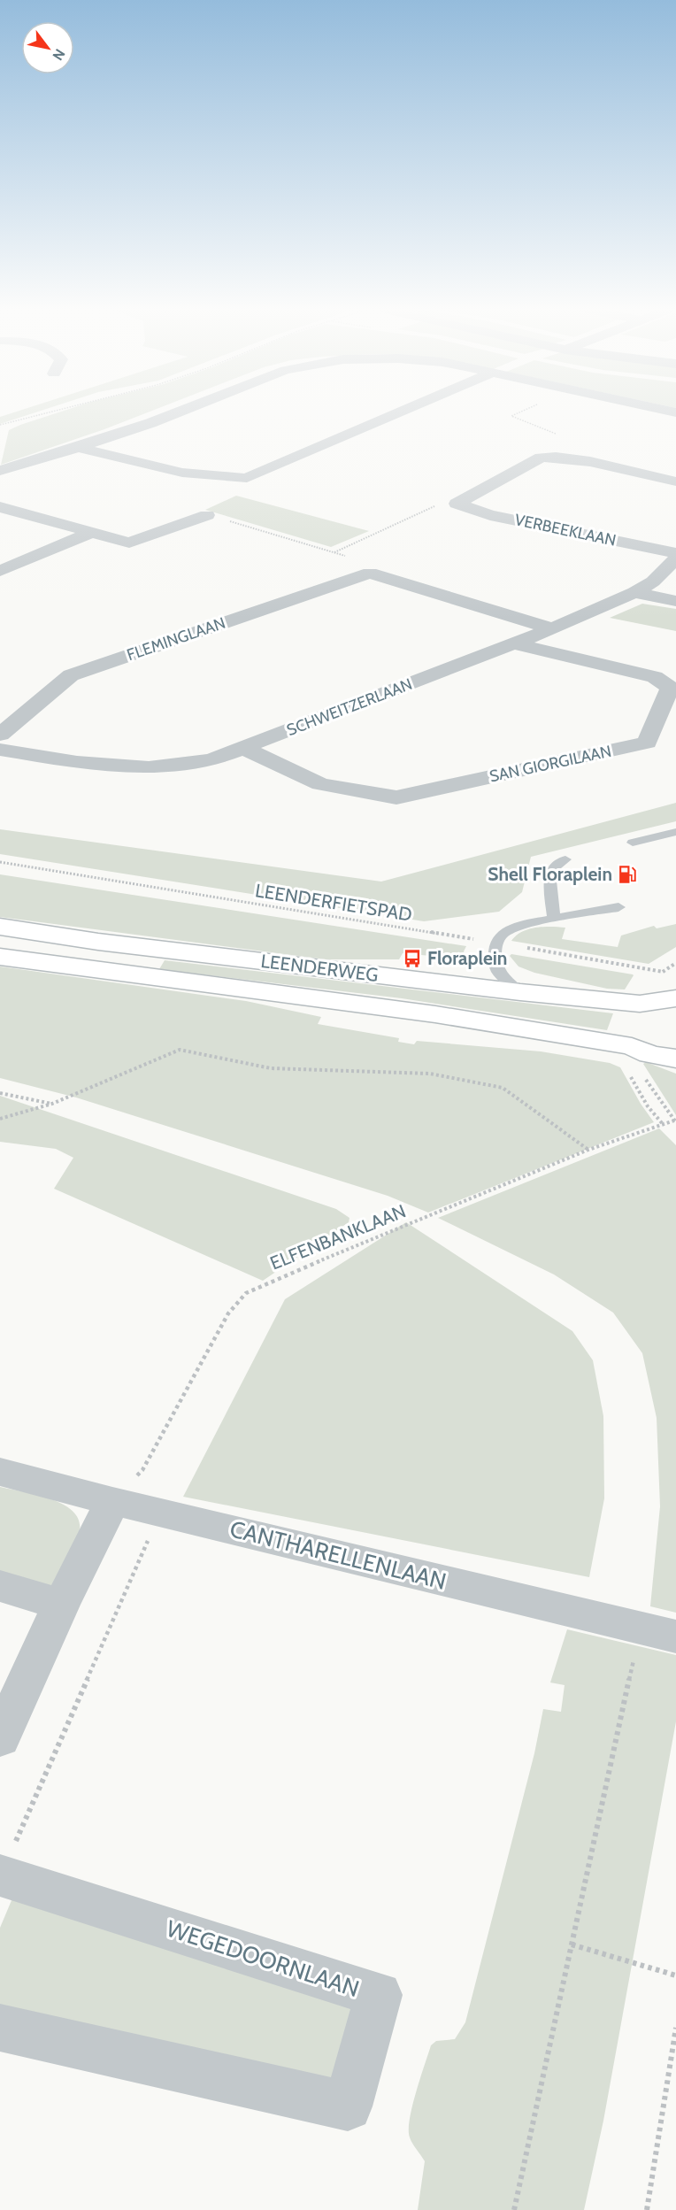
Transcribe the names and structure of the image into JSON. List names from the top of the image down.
{
  "streets": {
    "main road": ["LEENDERWEG"],
    "street": [
      "VERBEEKLAAN",
      "FLEMINGLAAN",
      "SCHWEITZERLAAN",
      "SAN GIORGILAAN",
      "CANTHARELLENLAAN",
      "WEGEDOORNLAAN"
    ],
    "path": ["LEENDERFIETSPAD", "ELFENBANKLAAN"]
  },
  "crossings": [
    ["SCHWEITZERLAAN", "SAN GIORGILAAN"],
    ["ELFENBANKLAAN", "CANTHARELLENLAAN"]
  ],
  "places": {
    "fuel station": ["Shell Floraplein"],
    "bus stop": ["Floraplein"]
  },
  "north": "bottom right"
}
